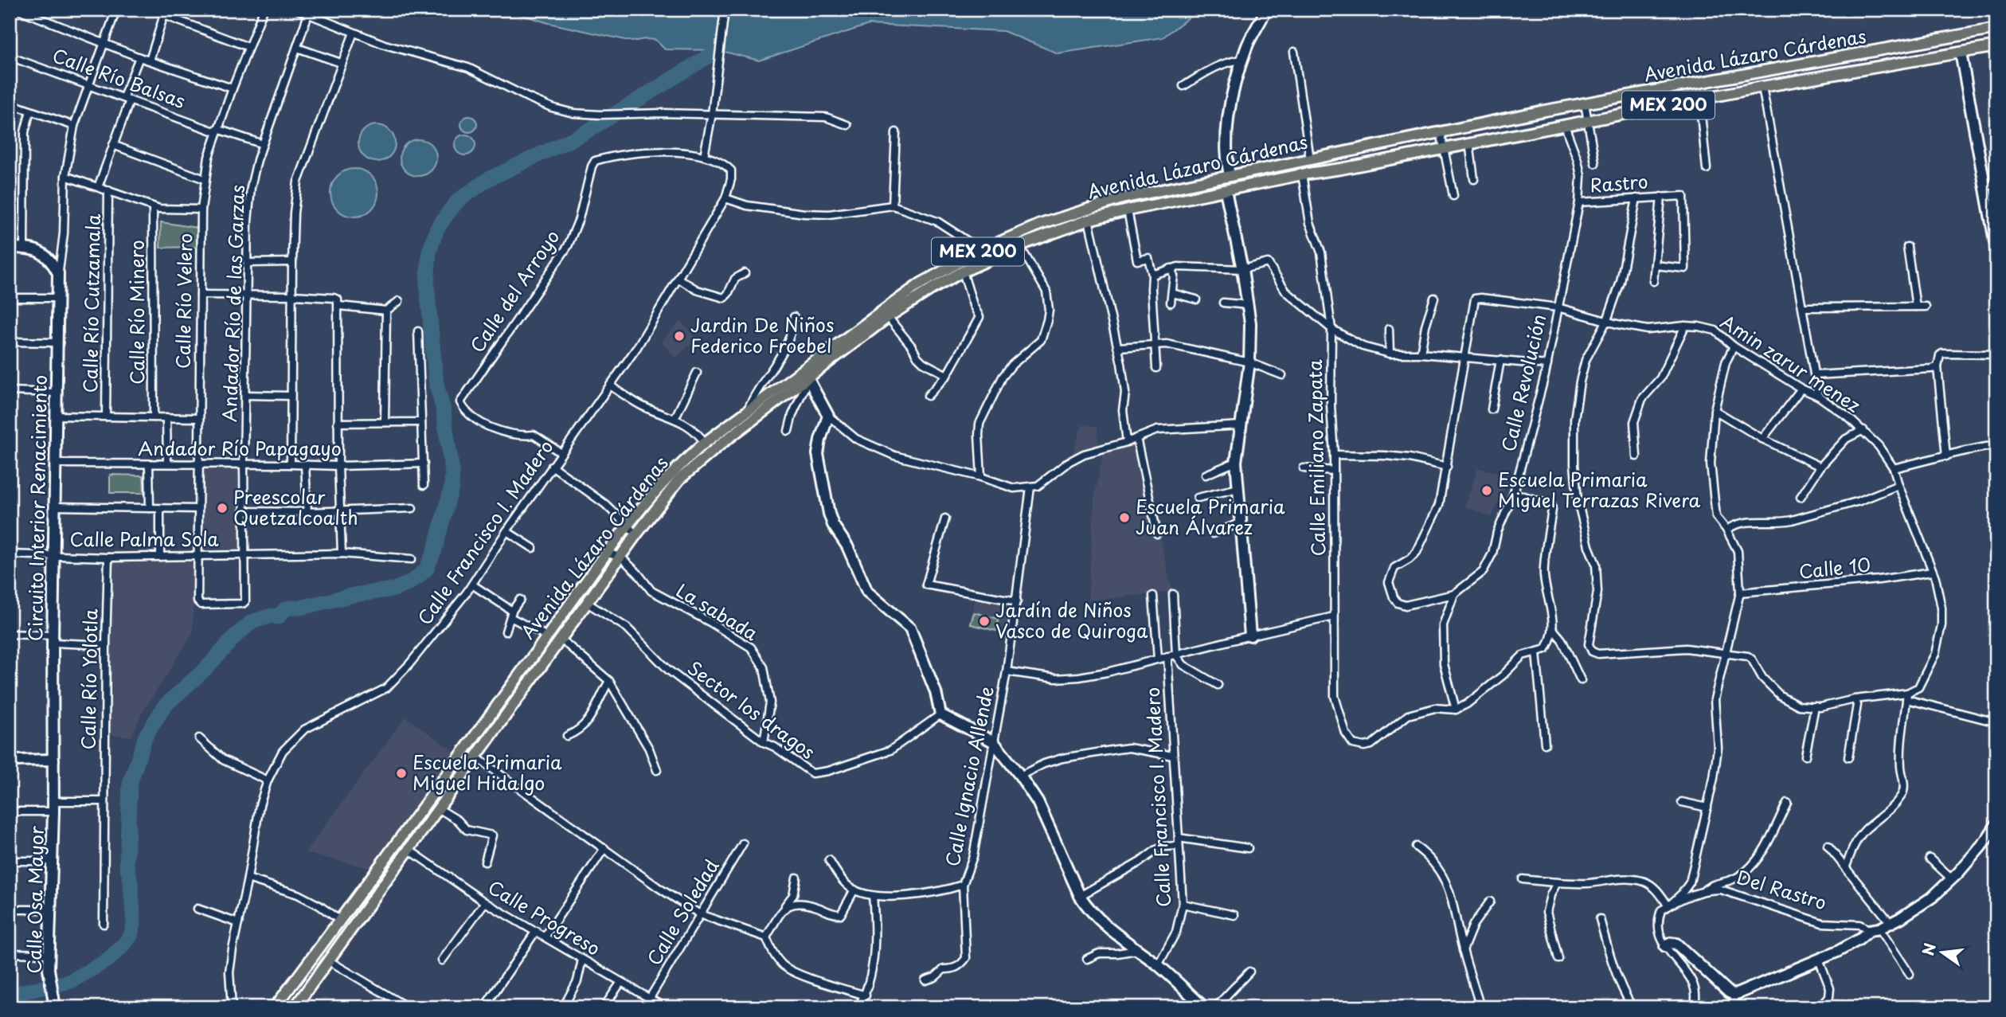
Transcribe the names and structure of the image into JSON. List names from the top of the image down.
{
  "streets": {
    "main road": ["Avenida Lázaro Cárdenas", "MEX 200"],
    "street": [
      "Calle Río Balsas",
      "Rastro",
      "Calle del Arroyo",
      "Calle Río Velero",
      "Calle Río Cutzamala",
      "Andador Río de las Garzas",
      "Calle Río Minero",
      "Amin zarur menez",
      "Calle Revolución",
      "Andador Río Papagayo",
      "Calle Emiliano Zapata",
      "Circuito Interior Renacimiento",
      "Calle Francisco I. Madero",
      "Calle Palma Sola",
      "Calle 10",
      "La sabada",
      "Calle Río Yolotla",
      "Sector los dragos",
      "Calle Ignacio Allende",
      "Del Rastro",
      "Calle Osa Mayor",
      "Calle Soledad",
      "Calle Progreso"
    ]
  },
  "crossings": [
    ["Avenida Lázaro Cárdenas", "Calle Revolución"],
    ["Avenida Lázaro Cárdenas", "Calle Emiliano Zapata"],
    ["Avenida Lázaro Cárdenas", "La sabada"],
    ["Avenida Lázaro Cárdenas", "Sector los dragos"],
    ["Avenida Lázaro Cárdenas", "Calle Progreso"],
    ["Calle Río Balsas", "Calle Río Velero"],
    ["Calle Río Balsas", "Andador Río de las Garzas"],
    ["Rastro", "Calle Revolución"],
    ["Calle del Arroyo", "Calle Francisco I. Madero"],
    ["Calle Río Velero", "Andador Río de las Garzas"],
    ["Calle Río Velero", "Andador Río Papagayo"],
    ["Calle Río Velero", "Calle Palma Sola"],
    ["Andador Río de las Garzas", "Andador Río Papagayo"],
    ["Andador Río de las Garzas", "Calle Palma Sola"],
    ["Amin zarur menez", "Calle Revolución"],
    ["Amin zarur menez", "Calle 10"],
    ["Andador Río Papagayo", "Circuito Interior Renacimiento"],
    ["Circuito Interior Renacimiento", "Calle Palma Sola"],
    ["Circuito Interior Renacimiento", "Calle Osa Mayor"],
    ["Calle Palma Sola", "Calle Río Yolotla"],
    ["La sabada", "Sector los dragos"],
    ["Calle Soledad", "Calle Progreso"]
  ],
  "places": [
    "Jardin De Niños Federico Froebel",
    "Escuela Primaria Miguel Terrazas Rivera",
    "Preescolar Quetzalcoalth",
    "Escuela Primaria Juan Álvarez",
    "Jardín de Niños Vasco de Quiroga",
    "Escuela Primaria Miguel Hidalgo"
  ],
  "north": "left"
}
